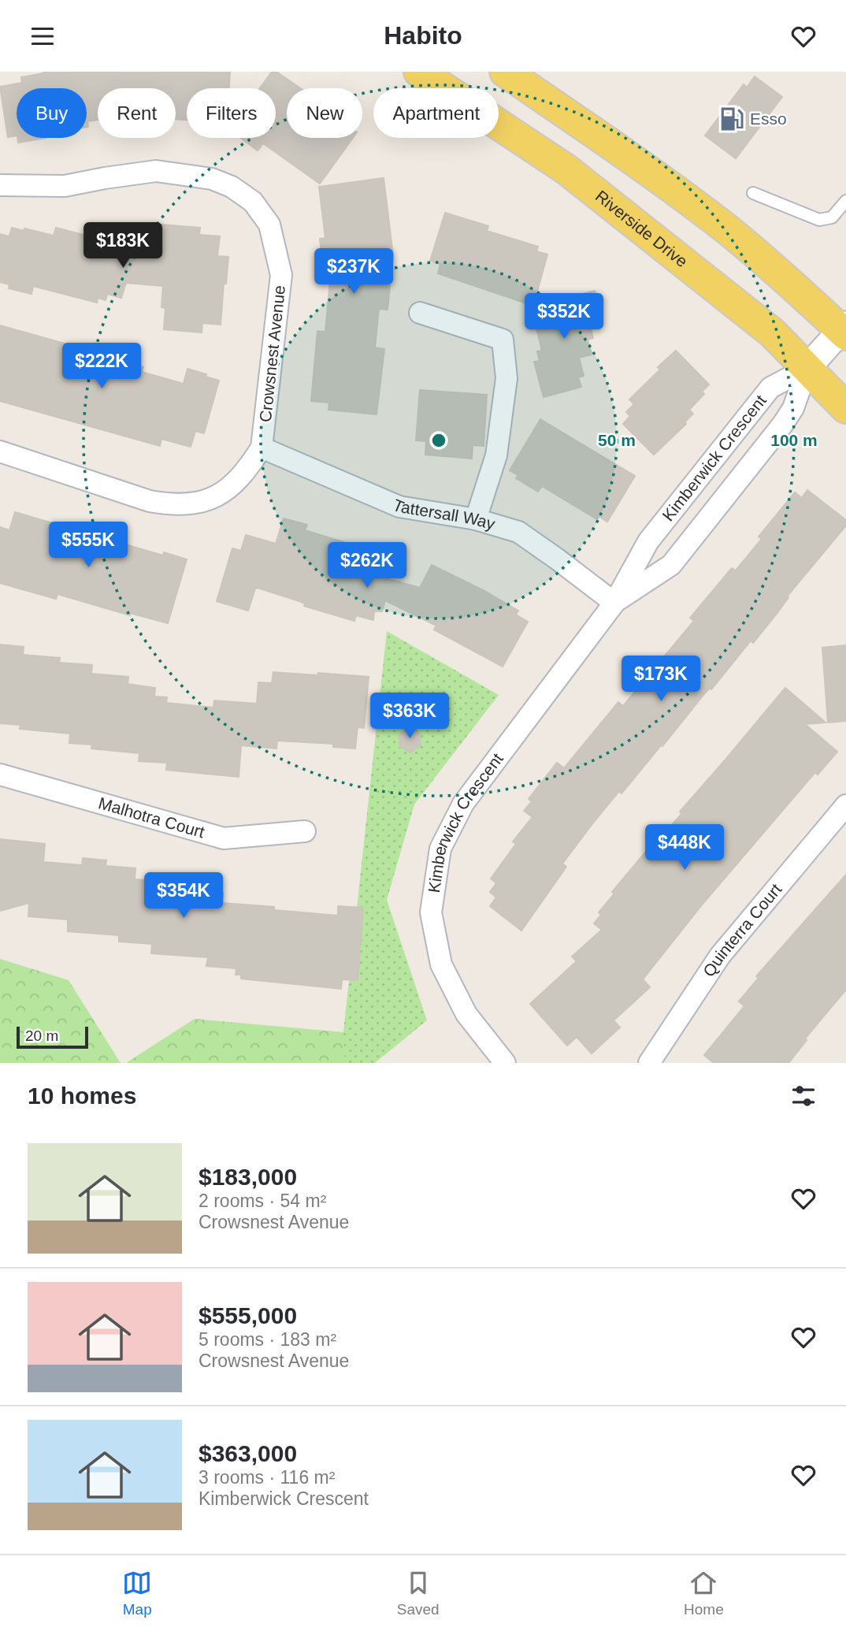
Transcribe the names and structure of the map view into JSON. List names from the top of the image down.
{
  "streets": {
    "main road": ["Riverside Drive"],
    "street": [
      "Crowsnest Avenue",
      "Kimberwick Crescent",
      "Tattersall Way",
      "Malhotra Court",
      "Quinterra Court"
    ]
  },
  "crossings": [
    ["Riverside Drive", "Kimberwick Crescent"],
    ["Crowsnest Avenue", "Tattersall Way"],
    ["Kimberwick Crescent", "Tattersall Way"]
  ],
  "places": {
    "fuel station": ["Esso"]
  },
  "scale_bar": "20 m",
  "page": {
    "header": "Habito",
    "chip": [
      "Buy",
      "Rent",
      "Filters",
      "New",
      "Apartment"
    ],
    "price": [
      "$183K",
      "$237K",
      "$352K",
      "$222K",
      "$555K",
      "$262K",
      "$173K",
      "$363K",
      "$448K",
      "$354K"
    ],
    "scale": "20 m",
    "heading": "10 homes",
    "list": [
      {
        "name": "$183,000",
        "note": "2 rooms · 54 m² · Crowsnest Avenue"
      },
      {
        "name": "$555,000",
        "note": "5 rooms · 183 m² · Crowsnest Avenue"
      },
      {
        "name": "$363,000",
        "note": "3 rooms · 116 m² · Kimberwick Crescent"
      }
    ],
    "tabs": ["Map", "Saved", "Home"]
  },
  "rings": ["50 m", "100 m"]
}
